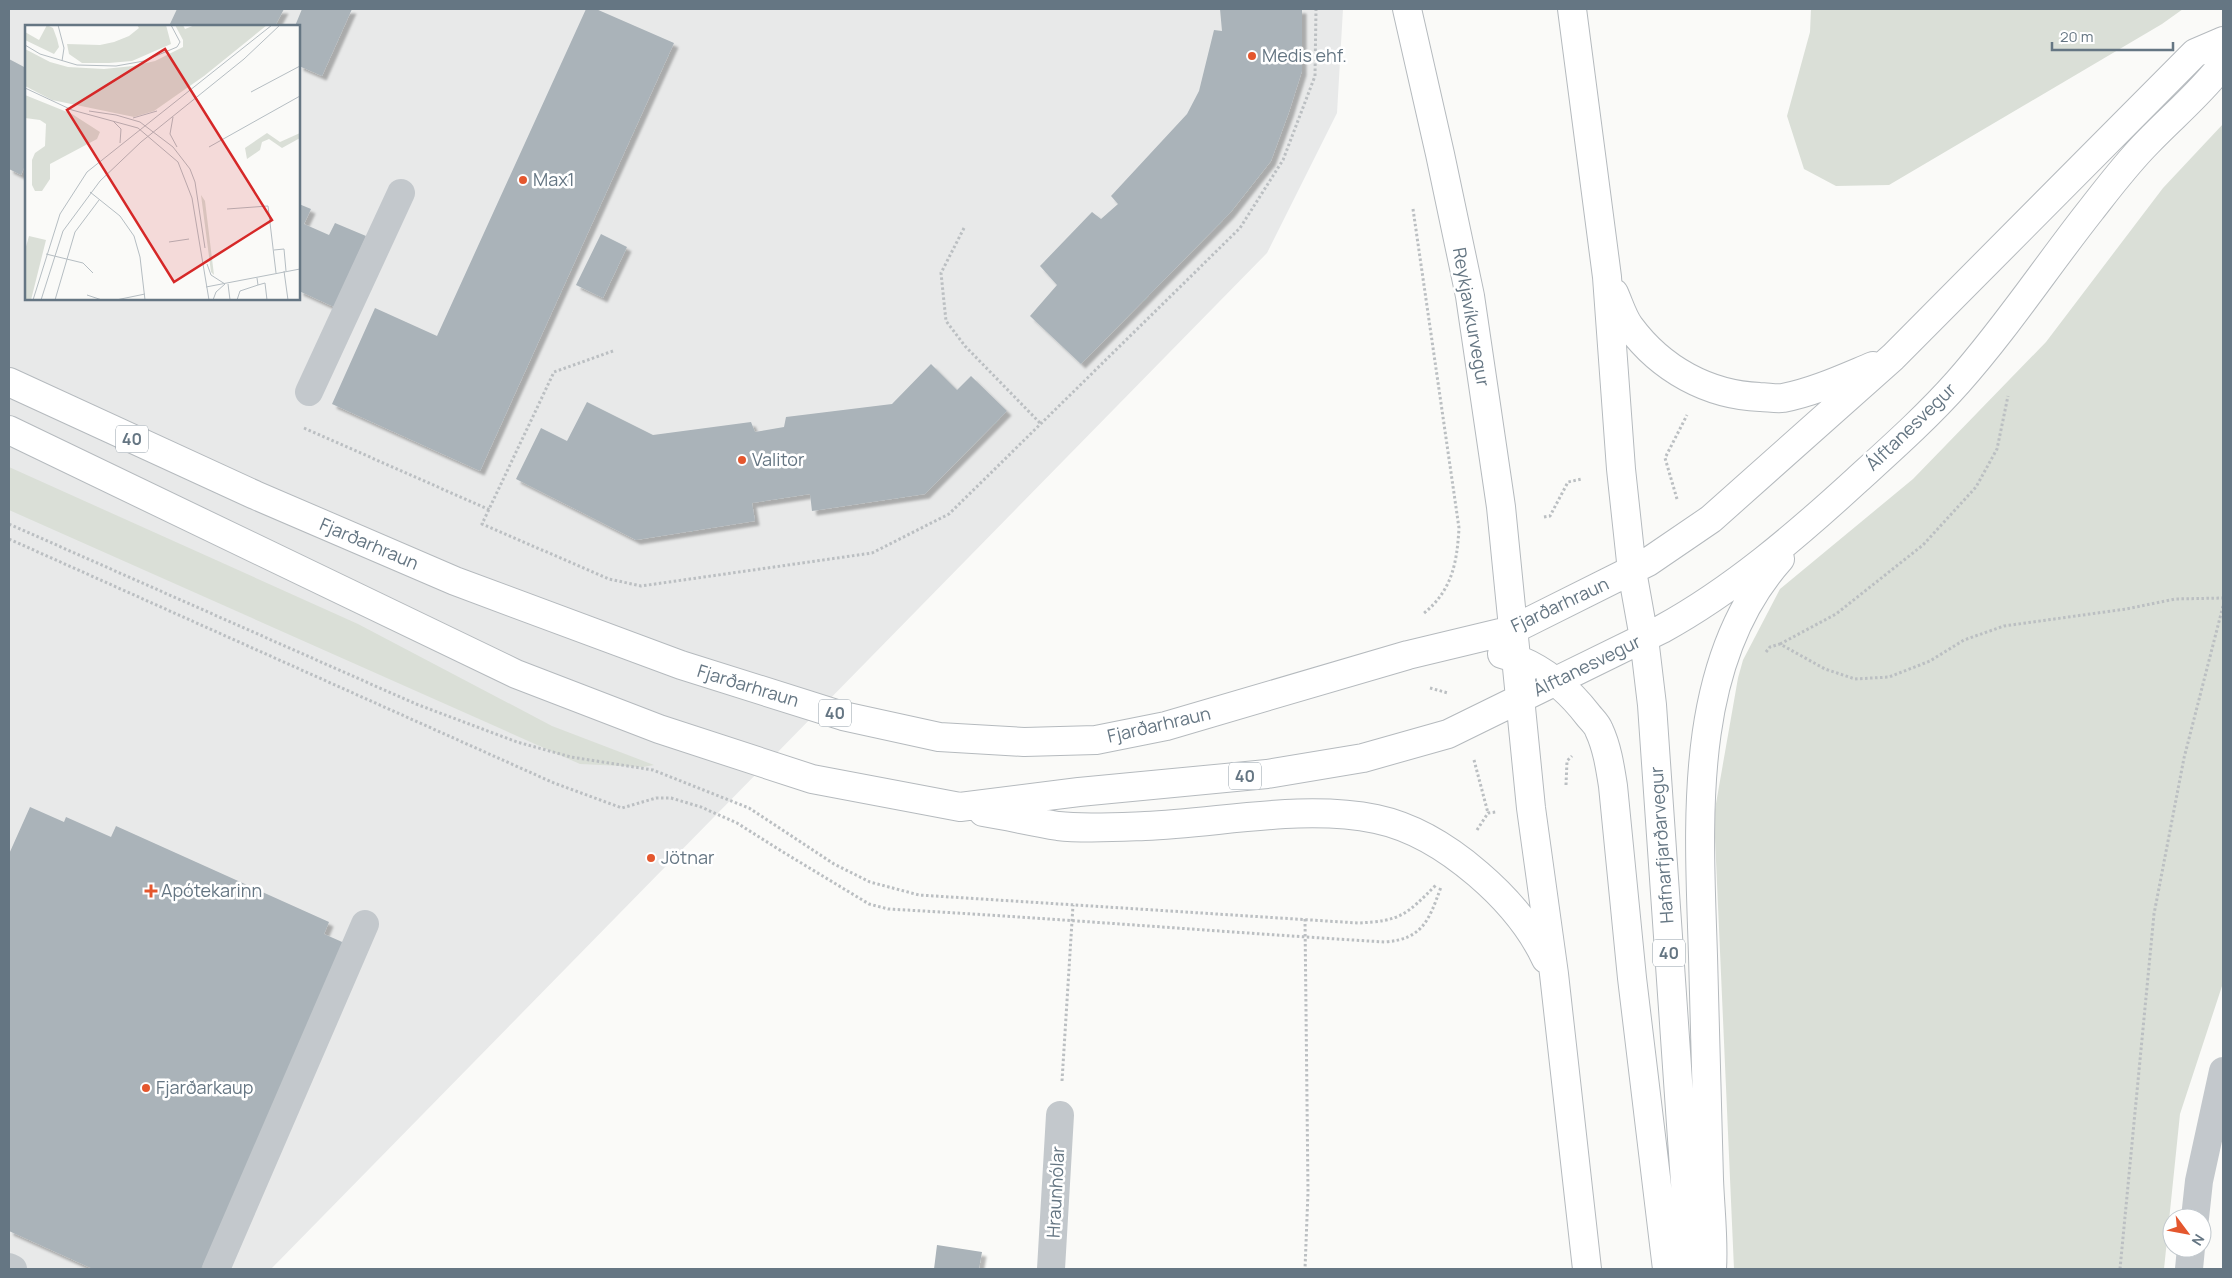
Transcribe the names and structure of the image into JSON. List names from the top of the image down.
{
  "streets": {
    "main road": [
      "Reykjavíkurvegur",
      "Álftanesvegur",
      "40",
      "Fjarðarhraun",
      "Hafnarfjarðarvegur"
    ],
    "street": ["Hraunhólar"]
  },
  "crossings": [
    ["Reykjavíkurvegur", "Fjarðarhraun"],
    ["Álftanesvegur", "40"],
    ["Álftanesvegur", "Hafnarfjarðarvegur"],
    ["Fjarðarhraun", "Hafnarfjarðarvegur"]
  ],
  "places": {
    "other": [
      "Medis ehf.",
      "Max1",
      "Valitor",
      "Jötnar",
      "Fjarðarkaup"
    ],
    "health": ["Apótekarinn"]
  },
  "scale_bar": "20 m",
  "north": "bottom right"
}
